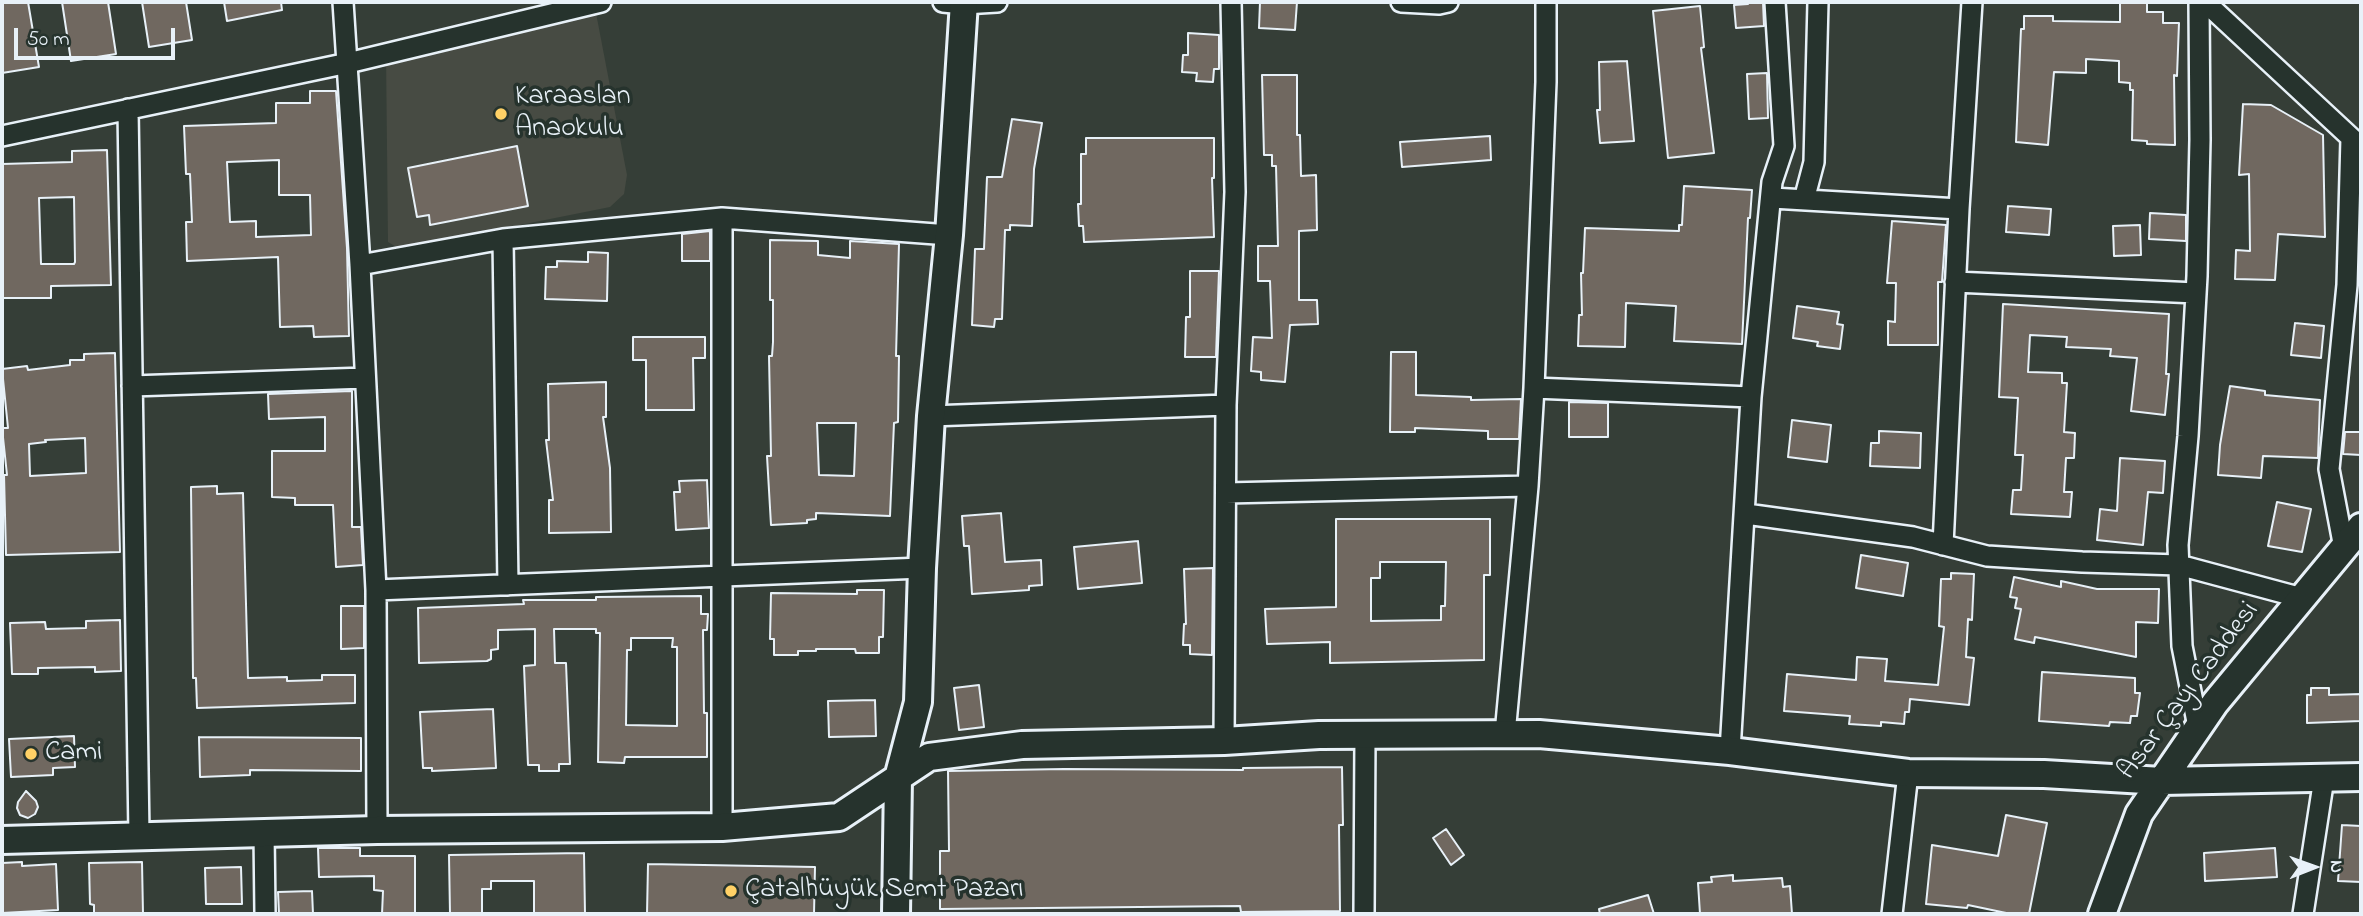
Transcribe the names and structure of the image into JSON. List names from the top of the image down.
{
  "streets": {
    "street": ["Asar Çayı Caddesi"]
  },
  "places": ["Karaaslan Anaokulu", "Cami", "Çatalhüyük Semt Pazarı"],
  "scale_bar": "50 m",
  "north": "right"
}
